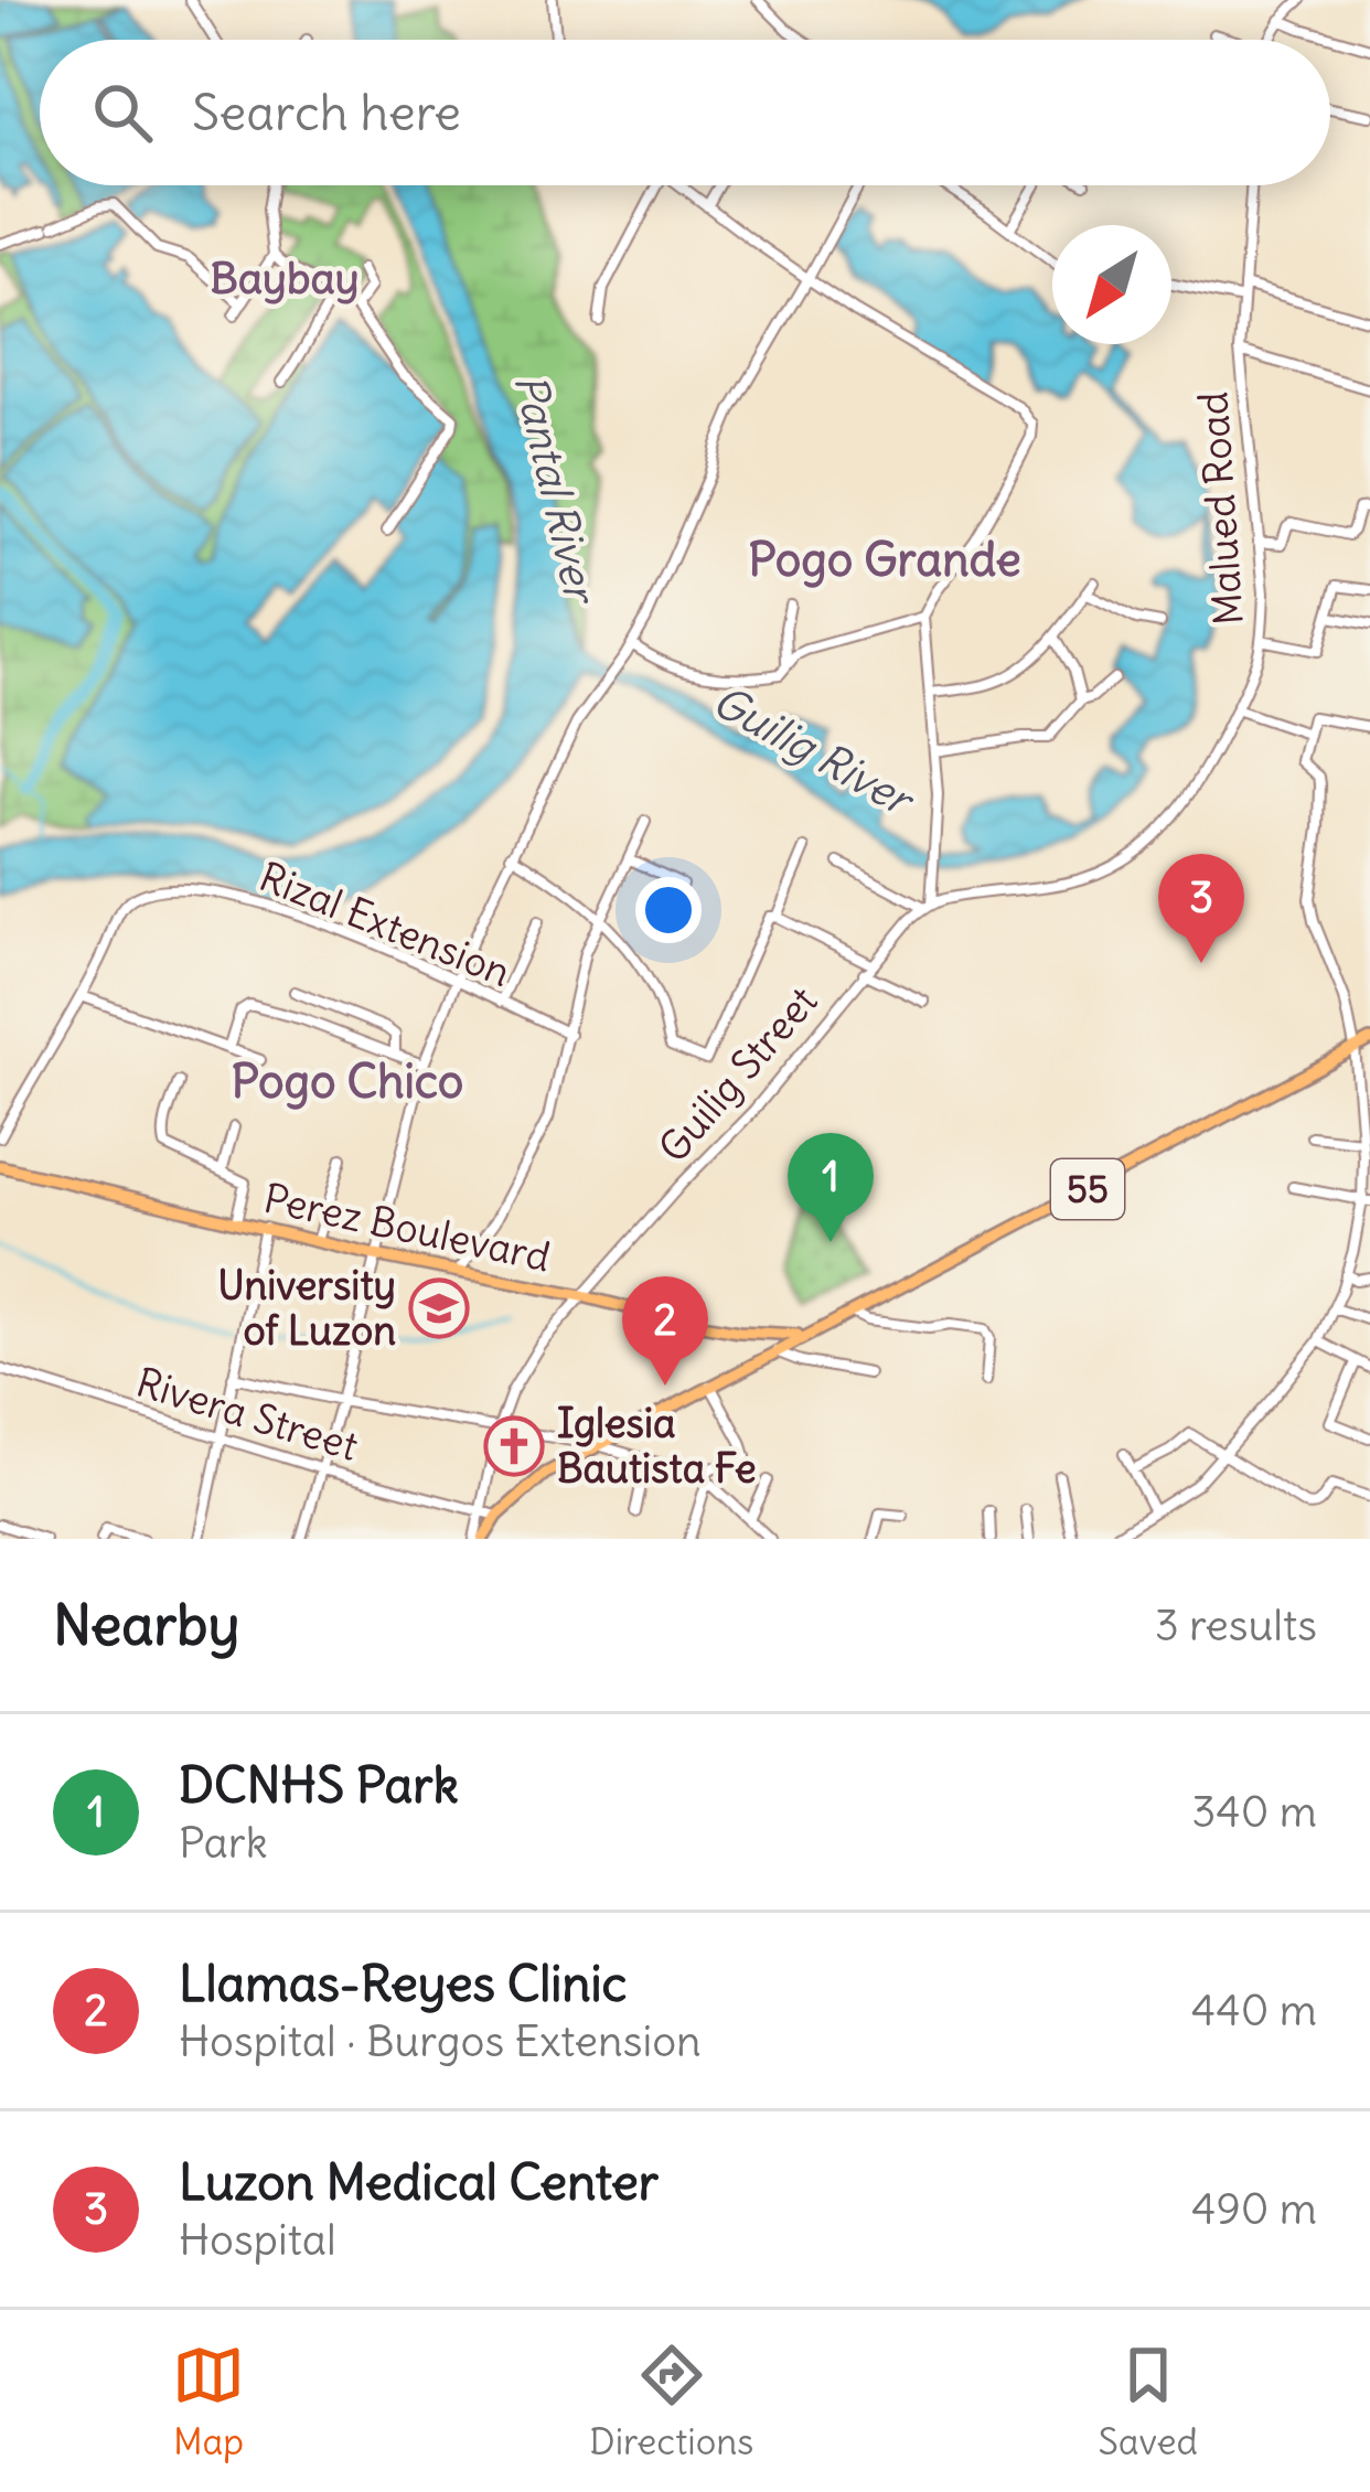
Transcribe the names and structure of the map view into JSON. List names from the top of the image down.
{
  "streets": {
    "main road": ["55", "Perez Boulevard"],
    "street": [
      "Malued Road",
      "Rizal Extension",
      "Guilig Street",
      "Rivera Street"
    ]
  },
  "crossings": [
    ["Malued Road", "Guilig Street"],
    ["Guilig Street", "55"],
    ["Guilig Street", "Perez Boulevard"],
    ["Guilig Street", "Rivera Street"],
    ["55", "Perez Boulevard"],
    ["55", "Rivera Street"]
  ],
  "districts": ["Baybay", "Pogo Grande", "Pogo Chico"],
  "water": ["Pantal River", "Guilig River"],
  "places": {
    "school or university": ["University of Luzon"],
    "church": ["Iglesia Bautista Fe"]
  },
  "north": "bottom left",
  "page": {
    "search": "Search here",
    "pins": ["3", "1", "2"],
    "heading": ["Nearby", "3 results"],
    "list": [
      {
        "mark": "1",
        "name": "DCNHS Park",
        "note": "Park",
        "value": "340 m"
      },
      {
        "mark": "2",
        "name": "Llamas-Reyes Clinic",
        "note": "Hospital · Burgos Extension",
        "value": "440 m"
      },
      {
        "mark": "3",
        "name": "Luzon Medical Center",
        "note": "Hospital",
        "value": "490 m"
      }
    ],
    "nav": ["Map", "Directions", "Saved"]
  }
}
